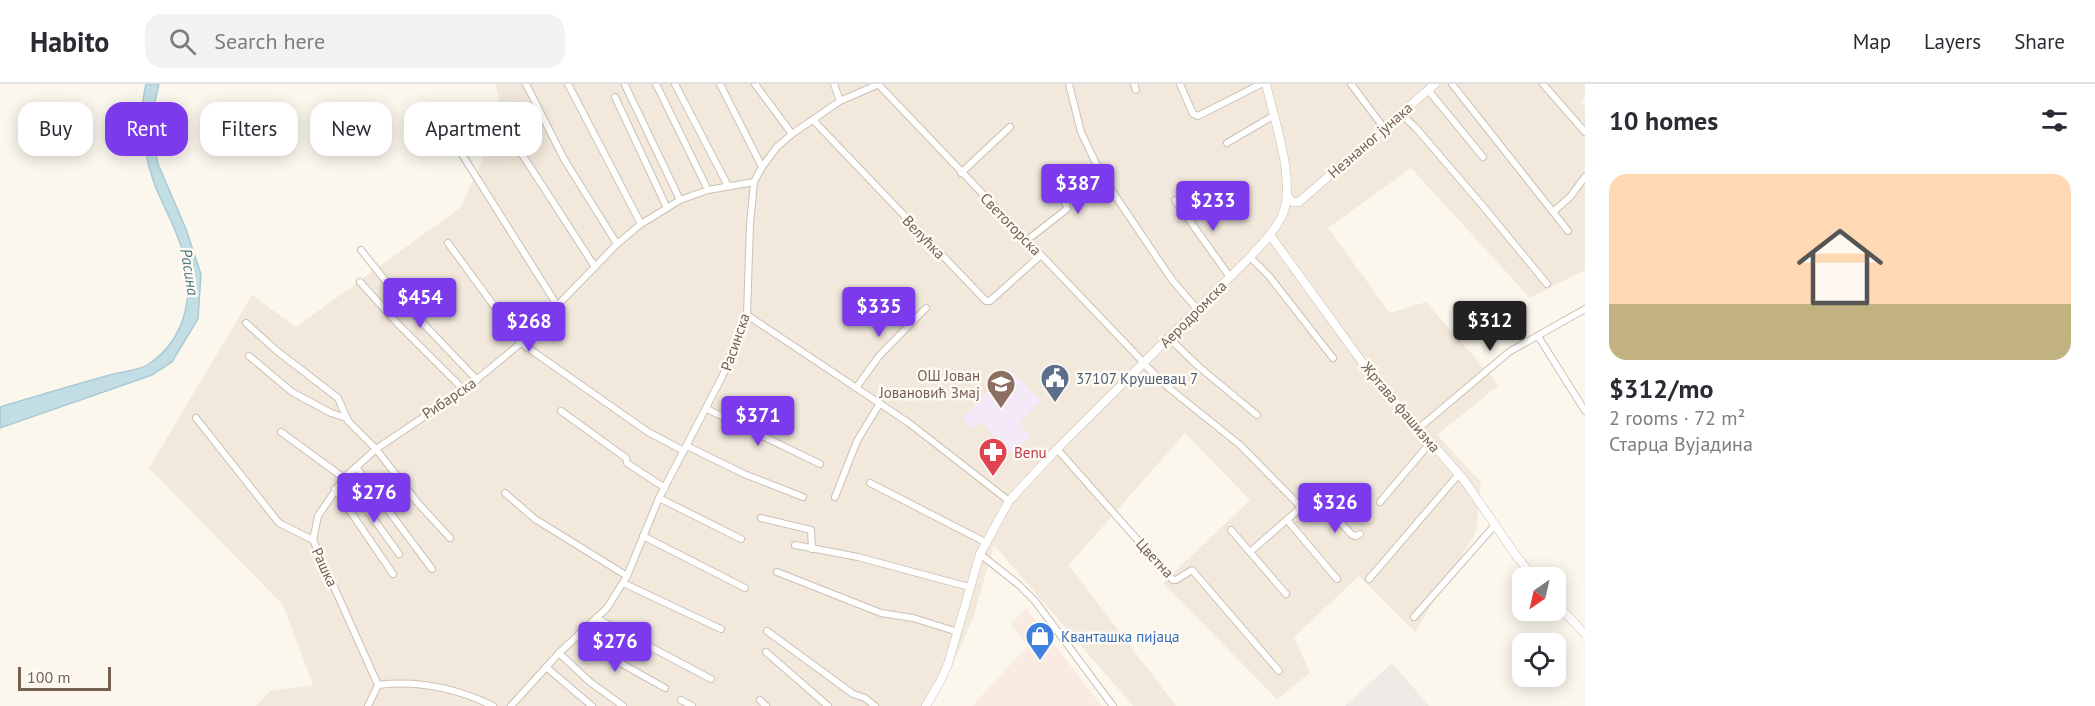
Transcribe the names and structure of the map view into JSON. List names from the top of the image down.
{
  "streets": {
    "street": [
      "Незнаног јунака",
      "Светогорска",
      "Велућка",
      "Аеродромска",
      "Расинска",
      "Рибарска",
      "Жртава фашизма",
      "Цветна",
      "Рашка"
    ]
  },
  "crossings": [
    ["Незнаног јунака", "Аеродромска"],
    ["Светогорска", "Велућка"],
    ["Светогорска", "Аеродромска"],
    ["Светогорска", "Расинска"],
    ["Велућка", "Расинска"],
    ["Аеродромска", "Жртава фашизма"],
    ["Аеродромска", "Цветна"],
    ["Расинска", "Рибарска"],
    ["Рибарска", "Рашка"]
  ],
  "water": ["Расина"],
  "places": {
    "public building": ["37107 Крушевац 7"],
    "school or university": ["ОШ Јован Јовановић Змај"],
    "pharmacy": ["Benu"],
    "shop": ["Кванташка пијаца"]
  },
  "scale_bar": "100 m",
  "north": "bottom left",
  "page": {
    "header": "Habito",
    "search": "Search here",
    "nav": ["Map", "Layers", "Share"],
    "heading": "10 homes",
    "chip": [
      "Buy",
      "Rent",
      "Filters",
      "New",
      "Apartment"
    ],
    "list": [
      {
        "name": "$312/mo",
        "note": "2 rooms · 72 m² · Старца Вујадина"
      }
    ],
    "price": [
      "$387",
      "$233",
      "$454",
      "$335",
      "$312",
      "$268",
      "$371",
      "$276",
      "$326",
      "$276"
    ],
    "scale": "100 m"
  }
}
